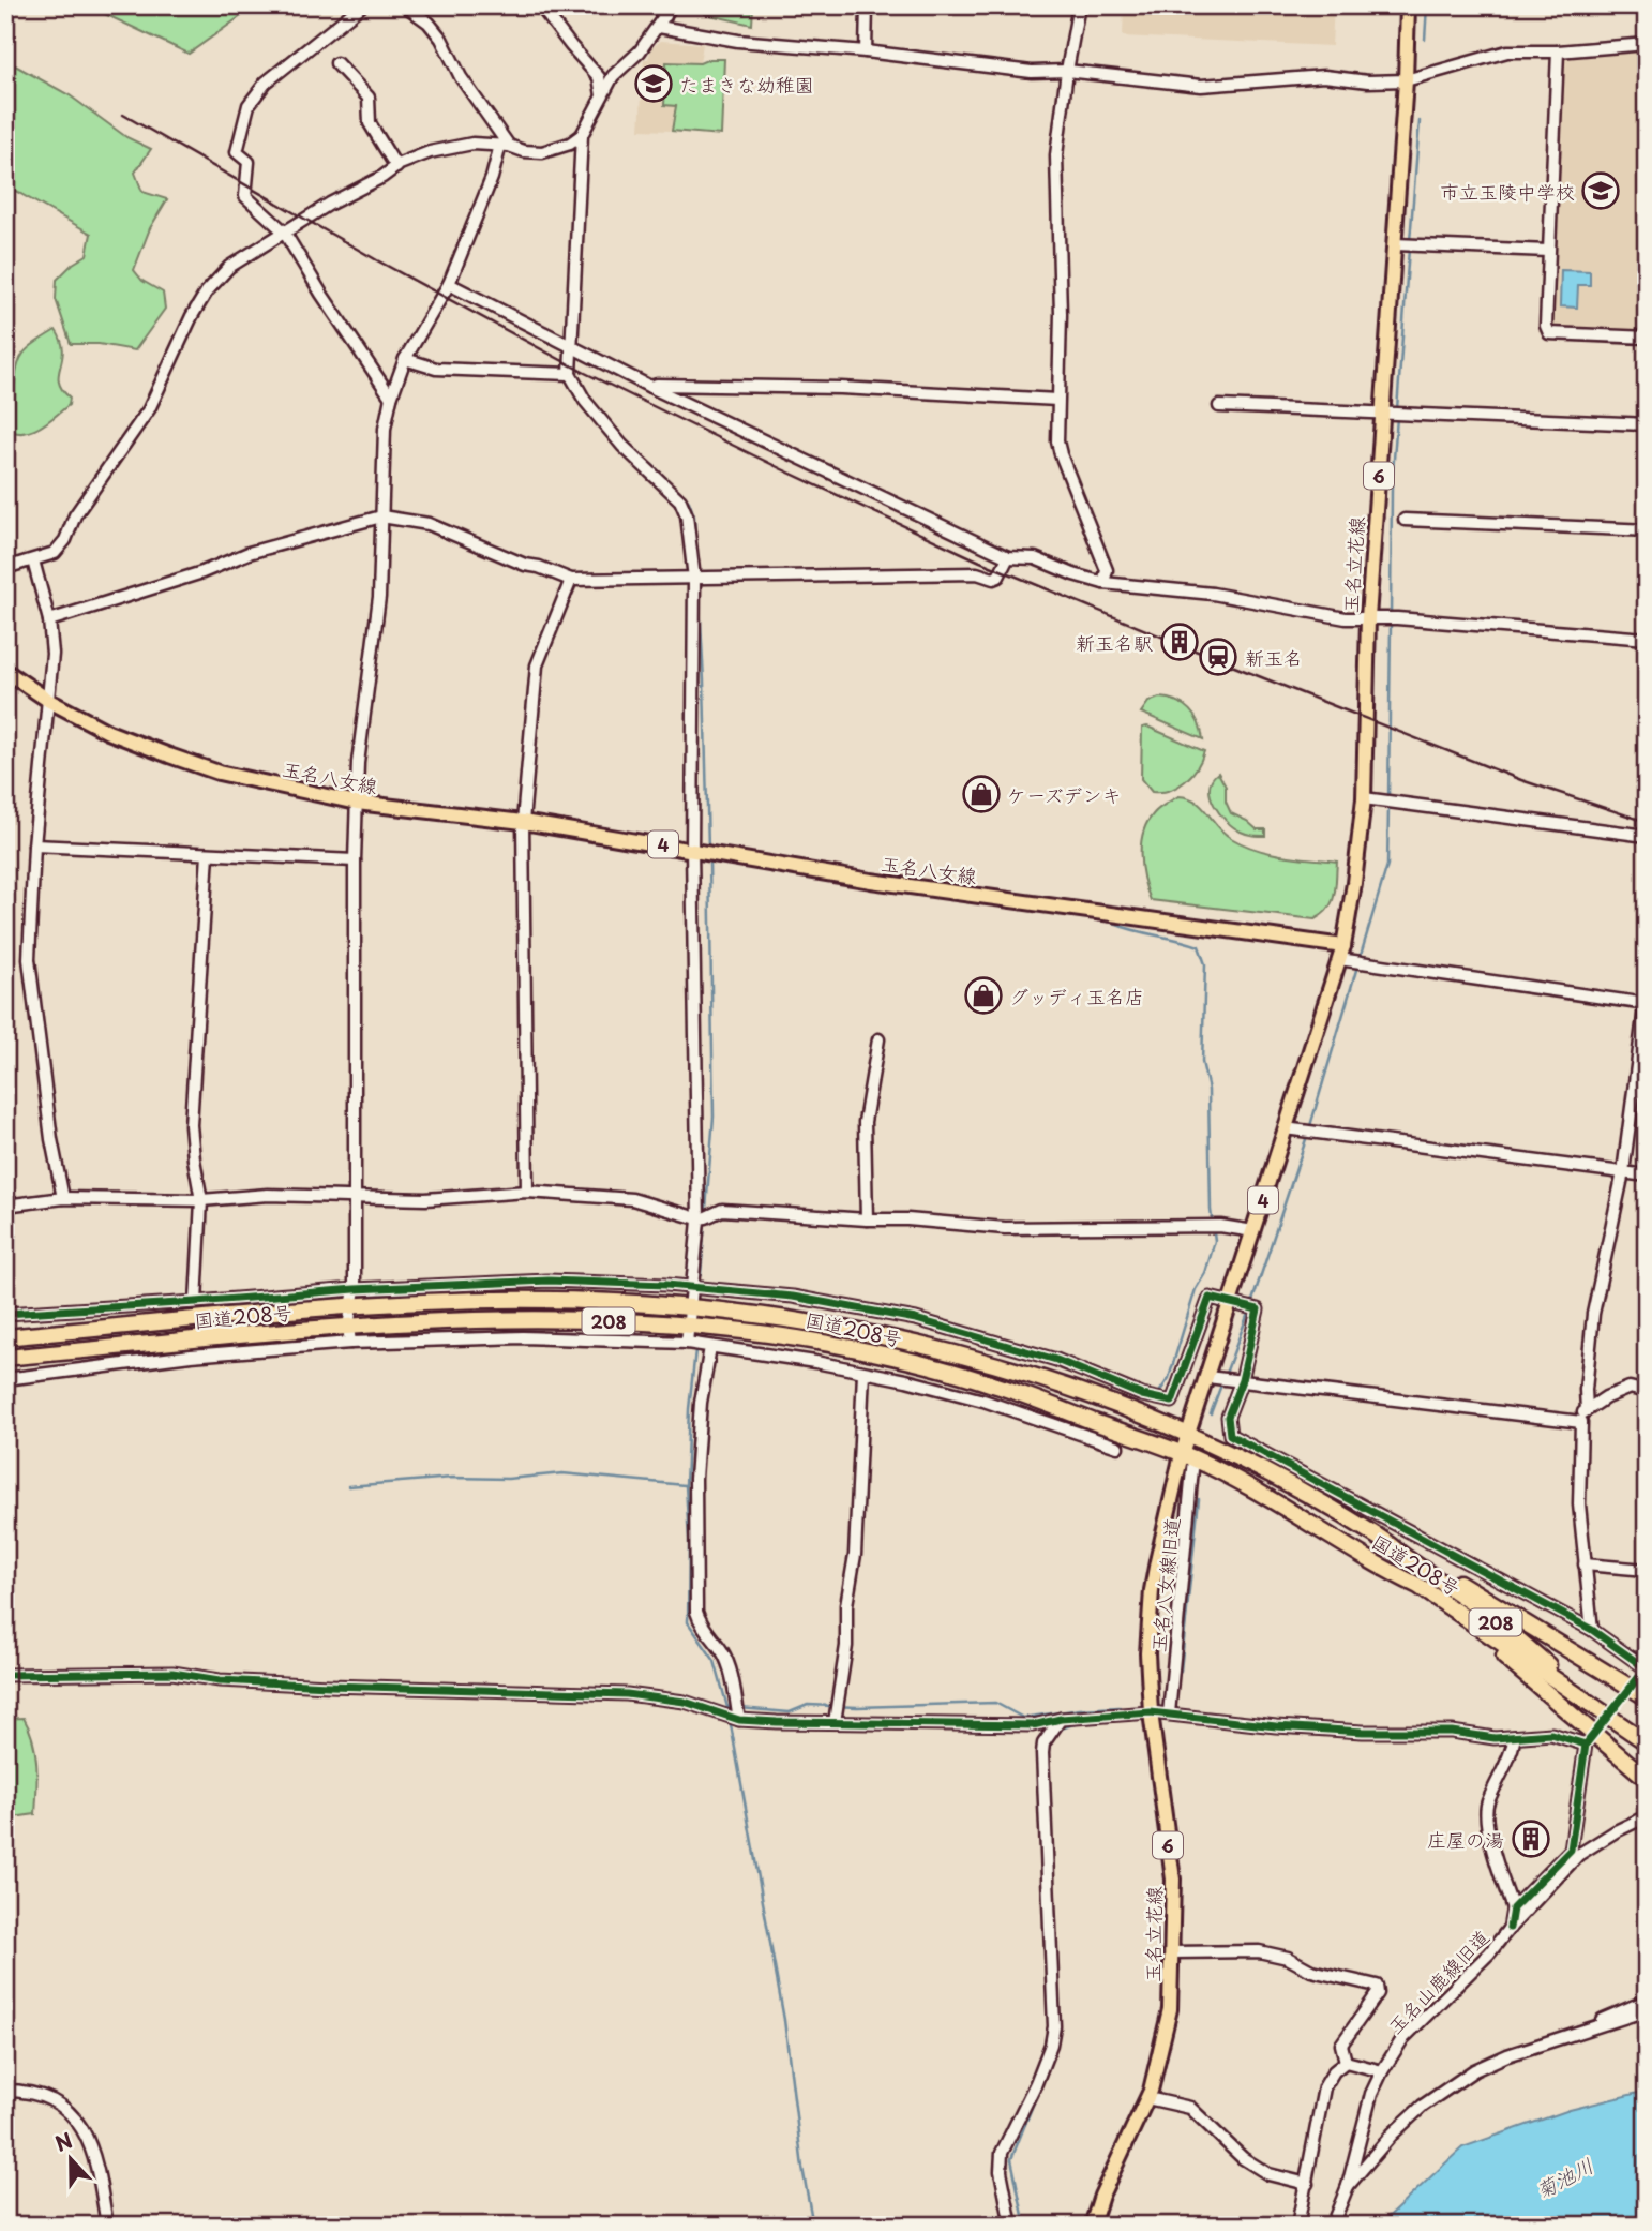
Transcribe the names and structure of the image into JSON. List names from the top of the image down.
{
  "streets": {
    "highway": ["国道208号", "208"],
    "main road": [
      "6",
      "玉名立花線",
      "玉名八女線",
      "4"
    ],
    "street": ["玉名八女線旧道", "玉名山鹿線旧道"]
  },
  "crossings": [
    ["玉名立花線", "玉名八女線"],
    ["玉名立花線", "4"],
    ["玉名立花線", "国道208号"],
    ["玉名立花線", "玉名八女線旧道"],
    ["玉名八女線", "4"],
    ["4", "国道208号"],
    ["4", "玉名八女線旧道"],
    ["国道208号", "玉名八女線旧道"]
  ],
  "water": ["菊池川"],
  "places": {
    "school or university": ["たまきな幼稚園", "市立玉陵中学校"],
    "building": ["新玉名駅", "庄屋の湯"],
    "station": ["新玉名"],
    "shop": ["ケーズデンキ", "グッディ玉名店"]
  },
  "north": "top"
}
